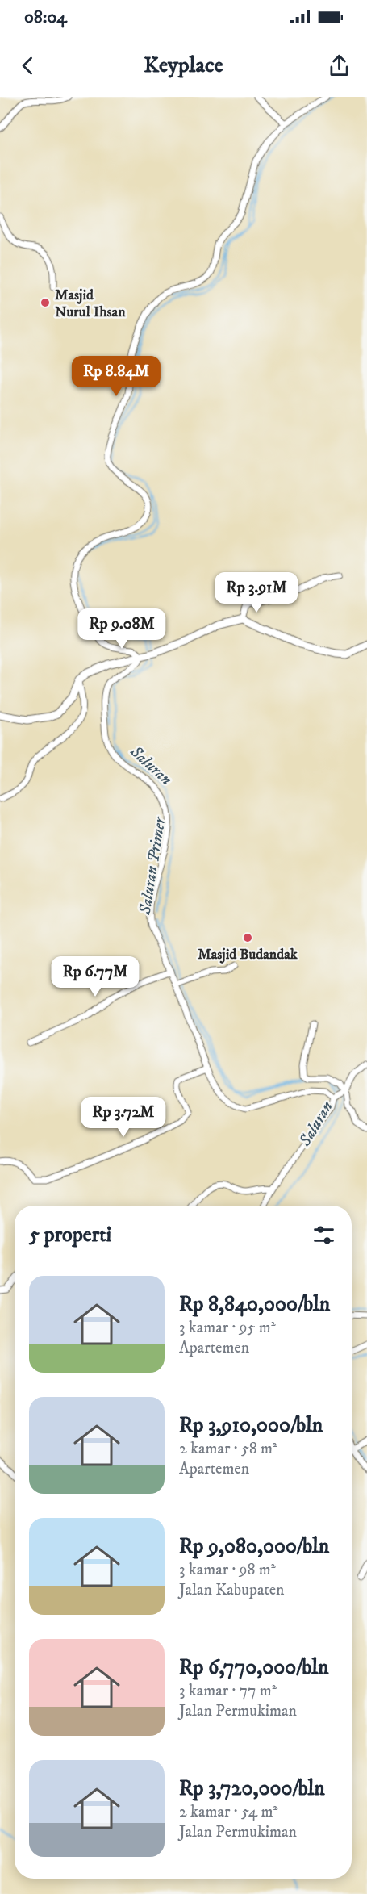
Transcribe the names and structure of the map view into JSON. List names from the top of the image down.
{
  "water": ["Saluran", "Saluran Primer"],
  "places": ["Masjid Nurul Ihsan", "Masjid Budandak"],
  "page": {
    "status": "08:04",
    "header": "Keyplace",
    "price": [
      "Rp 8.84M",
      "Rp 3.91M",
      "Rp 9.08M",
      "Rp 6.77M",
      "Rp 3.72M"
    ],
    "heading": "5 properti",
    "list": [
      {
        "name": "Rp 8,840,000/bln",
        "note": "3 kamar · 95 m² · Apartemen"
      },
      {
        "name": "Rp 3,910,000/bln",
        "note": "2 kamar · 58 m² · Apartemen"
      },
      {
        "name": "Rp 9,080,000/bln",
        "note": "3 kamar · 98 m² · Jalan Kabupaten"
      },
      {
        "name": "Rp 6,770,000/bln",
        "note": "3 kamar · 77 m² · Jalan Permukiman"
      },
      {
        "name": "Rp 3,720,000/bln",
        "note": "2 kamar · 54 m² · Jalan Permukiman"
      }
    ]
  }
}
